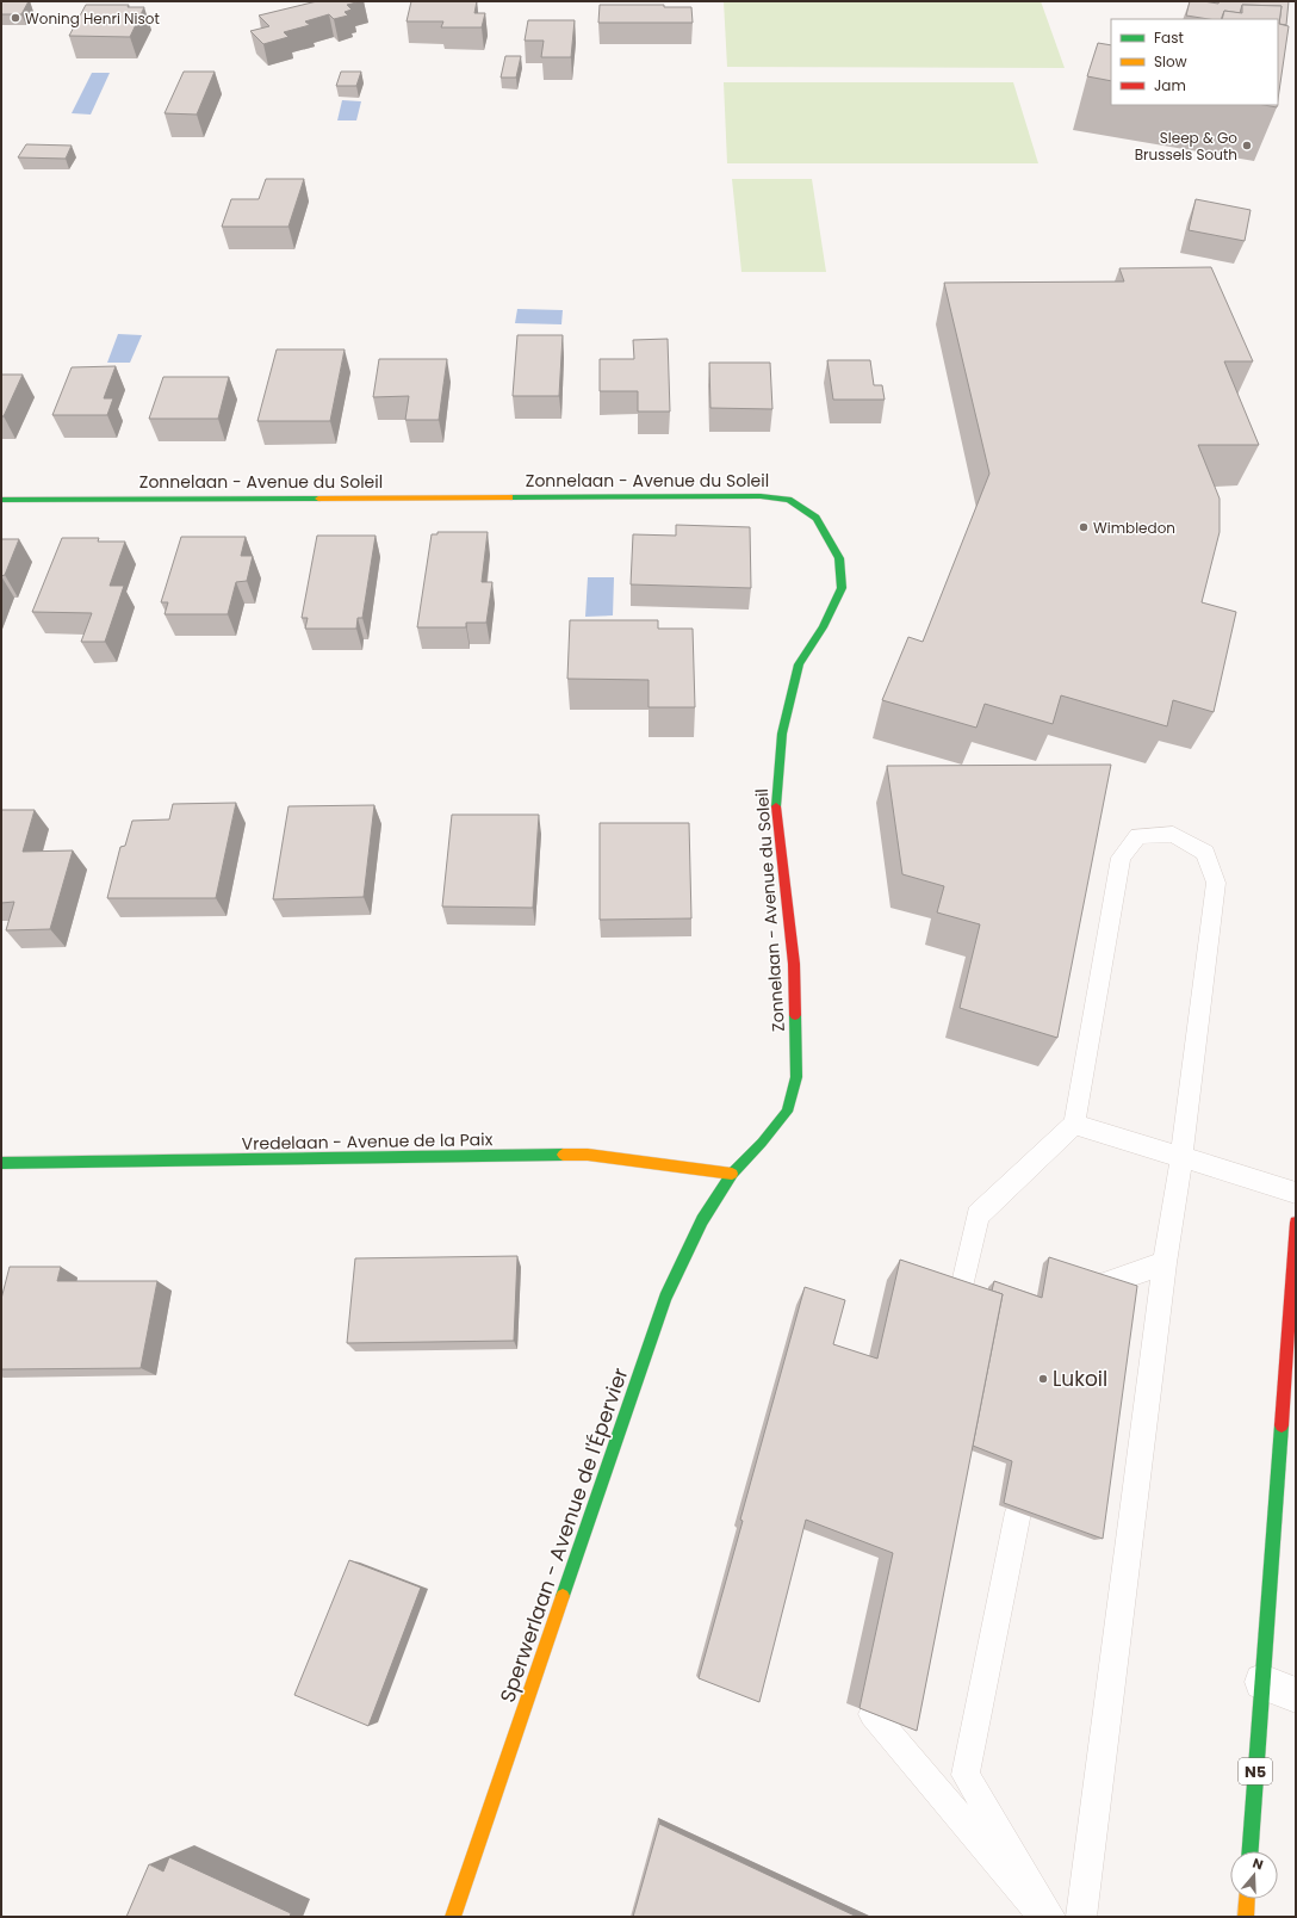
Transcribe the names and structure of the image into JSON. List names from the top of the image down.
{
  "streets": {
    "street": [
      "Zonnelaan - Avenue du Soleil",
      "Vredelaan - Avenue de la Paix",
      "Sperwerlaan - Avenue de l'Épervier",
      "N5"
    ]
  },
  "crossings": [
    ["Zonnelaan - Avenue du Soleil", "Vredelaan - Avenue de la Paix"],
    ["Zonnelaan - Avenue du Soleil", "Sperwerlaan - Avenue de l'Épervier"],
    ["Vredelaan - Avenue de la Paix", "Sperwerlaan - Avenue de l'Épervier"]
  ],
  "places": [
    "Woning Henri Nisot",
    "Sleep & Go Brussels South",
    "Wimbledon",
    "Lukoil"
  ],
  "legend": ["Fast", "Slow", "Jam"],
  "north": "top"
}
